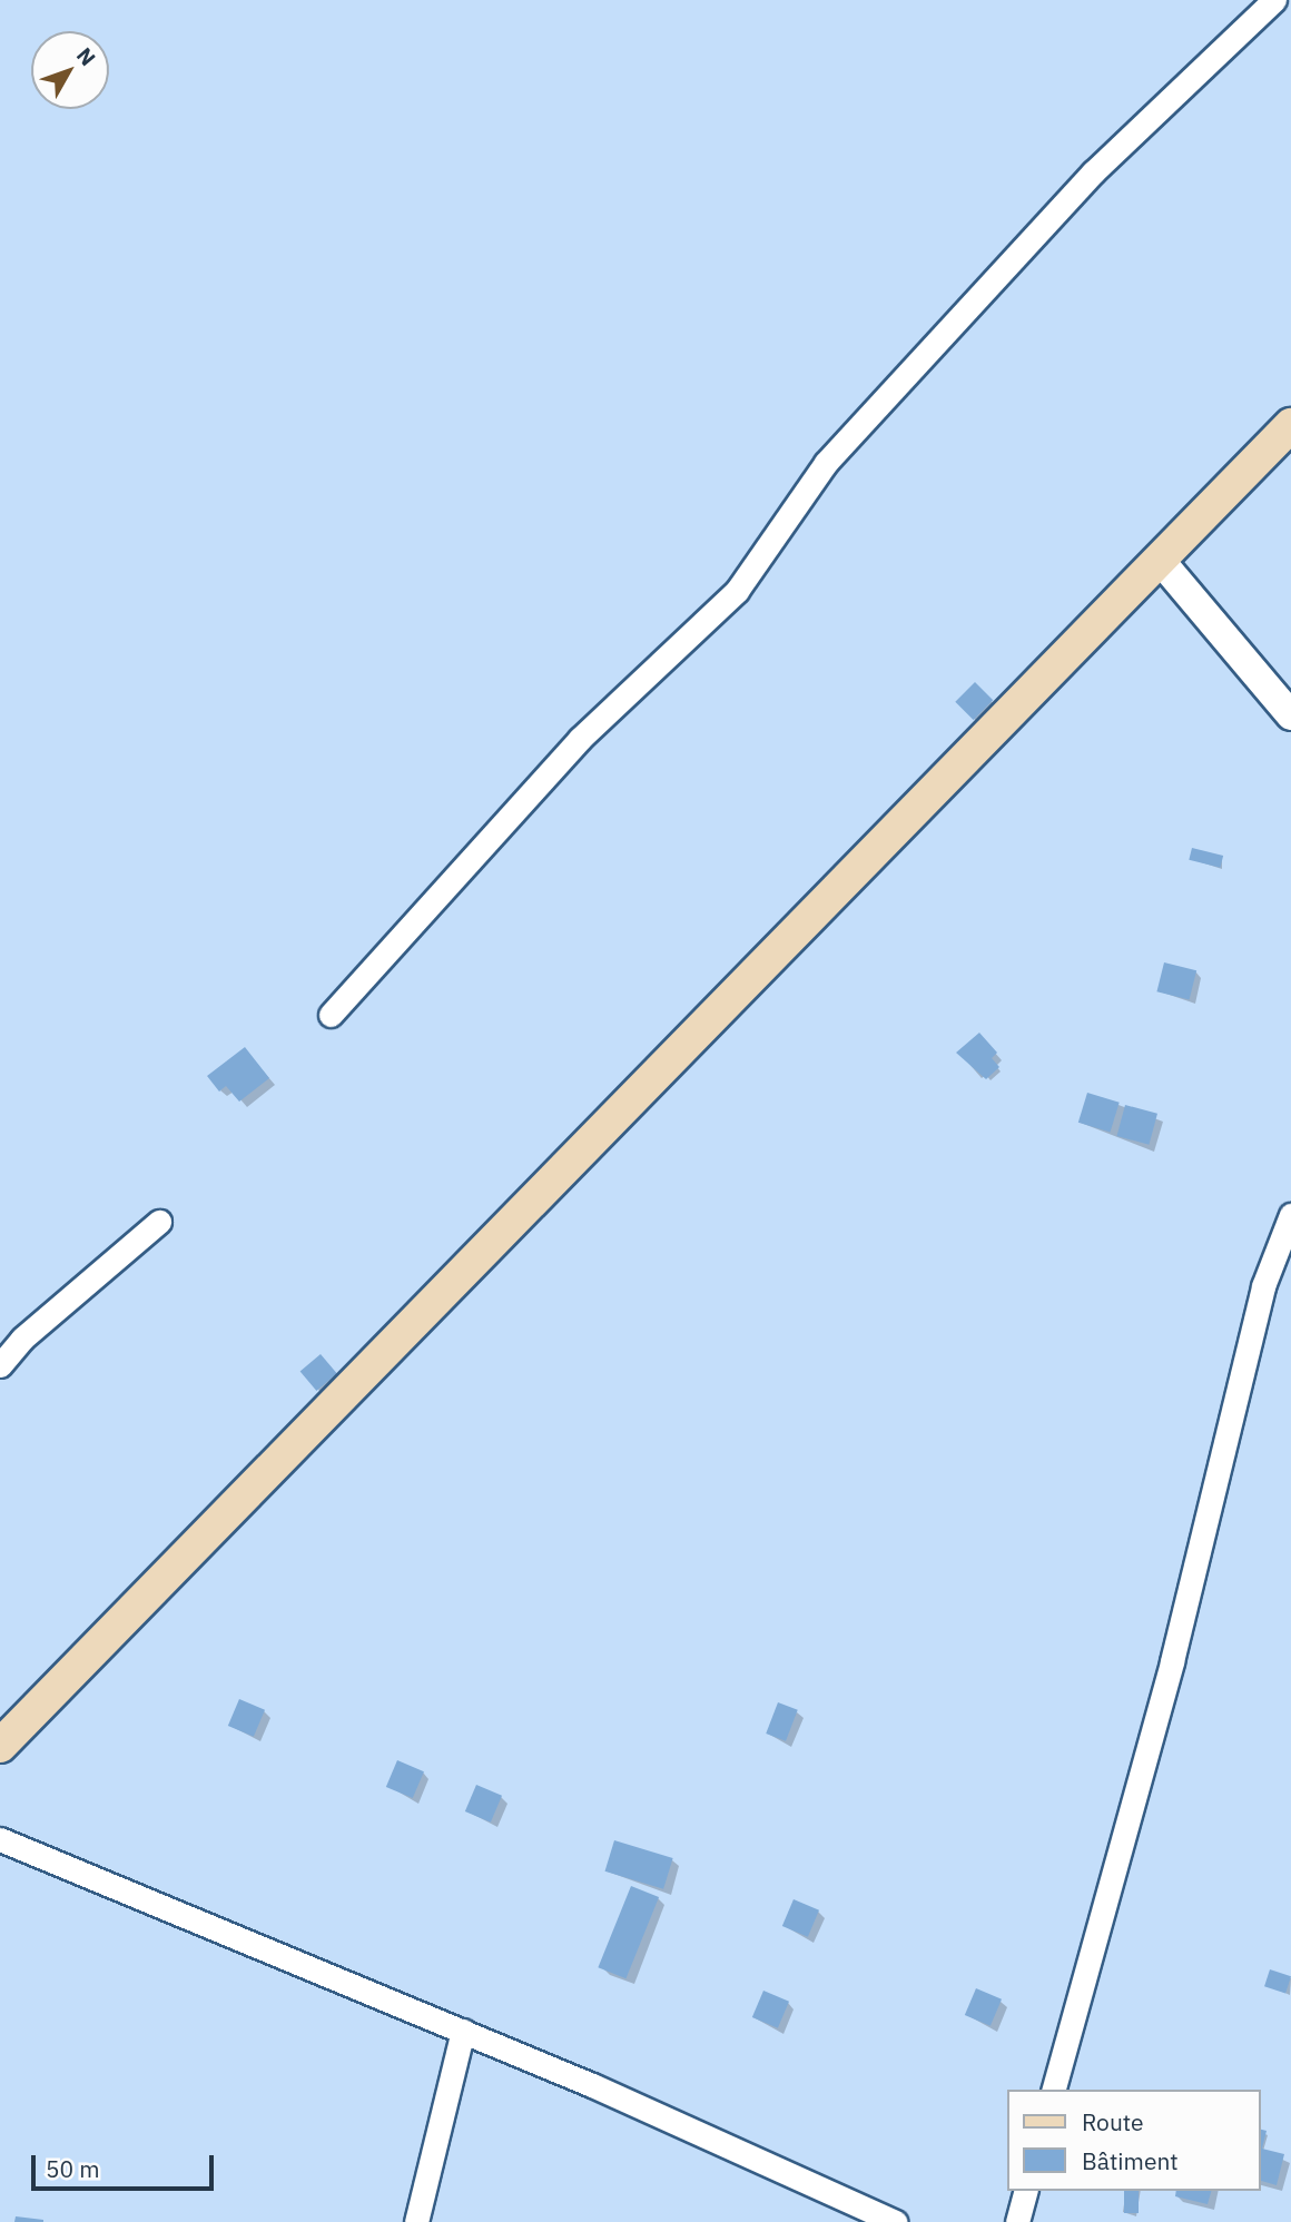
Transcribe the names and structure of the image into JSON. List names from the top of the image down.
{
  "legend": ["Route", "Bâtiment"],
  "scale_bar": "50 m",
  "north": "top right"
}
